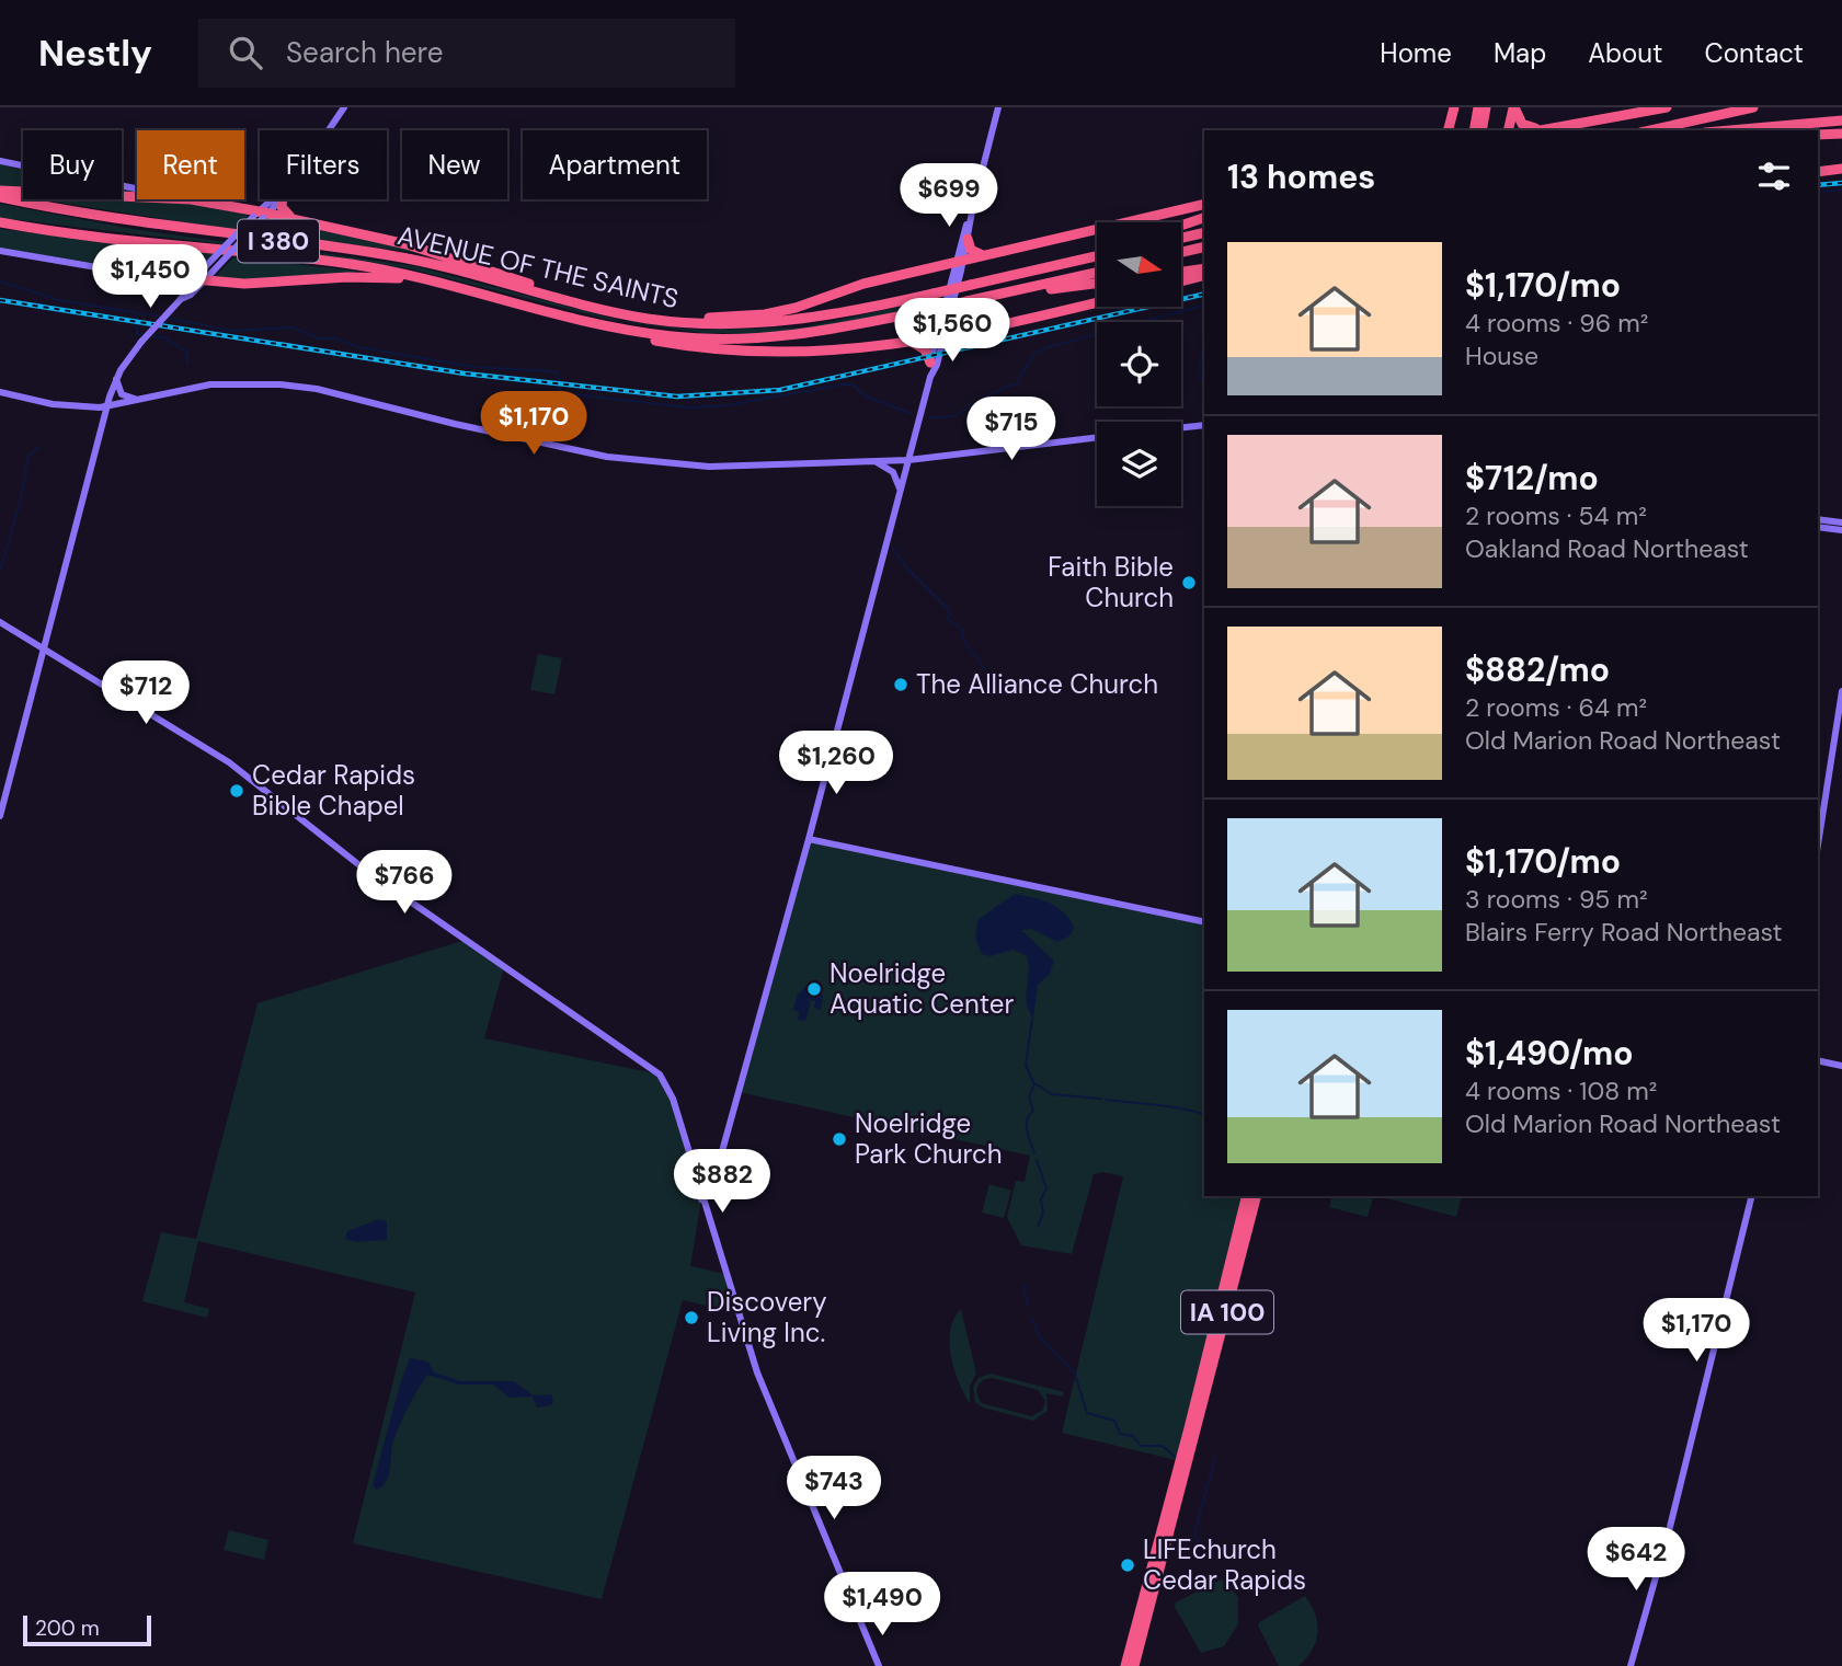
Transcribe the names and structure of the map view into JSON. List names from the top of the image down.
{
  "streets": {
    "highway": ["I 380", "AVENUE OF THE SAINTS", "IA 100"]
  },
  "places": [
    "Faith Bible Church",
    "The Alliance Church",
    "Cedar Rapids Bible Chapel",
    "Noelridge Aquatic Center",
    "Noelridge Park Church",
    "Discovery Living Inc.",
    "LIFEchurch Cedar Rapids"
  ],
  "scale_bar": "200 m",
  "north": "right",
  "page": {
    "header": "Nestly",
    "search": "Search here",
    "nav": [
      "Home",
      "Map",
      "About",
      "Contact"
    ],
    "chip": [
      "Buy",
      "Rent",
      "Filters",
      "New",
      "Apartment"
    ],
    "heading": "13 homes",
    "price": [
      "$699",
      "$1,450",
      "$1,560",
      "$1,170",
      "$715",
      "$712",
      "$1,260",
      "$766",
      "$882",
      "$1,170",
      "$743",
      "$642",
      "$1,490"
    ],
    "list": [
      {
        "name": "$1,170/mo",
        "note": "4 rooms · 96 m² · House"
      },
      {
        "name": "$712/mo",
        "note": "2 rooms · 54 m² · Oakland Road Northeast"
      },
      {
        "name": "$882/mo",
        "note": "2 rooms · 64 m² · Old Marion Road Northeast"
      },
      {
        "name": "$1,170/mo",
        "note": "3 rooms · 95 m² · Blairs Ferry Road Northeast"
      },
      {
        "name": "$1,490/mo",
        "note": "4 rooms · 108 m² · Old Marion Road Northeast"
      }
    ],
    "scale": "200 m"
  }
}
